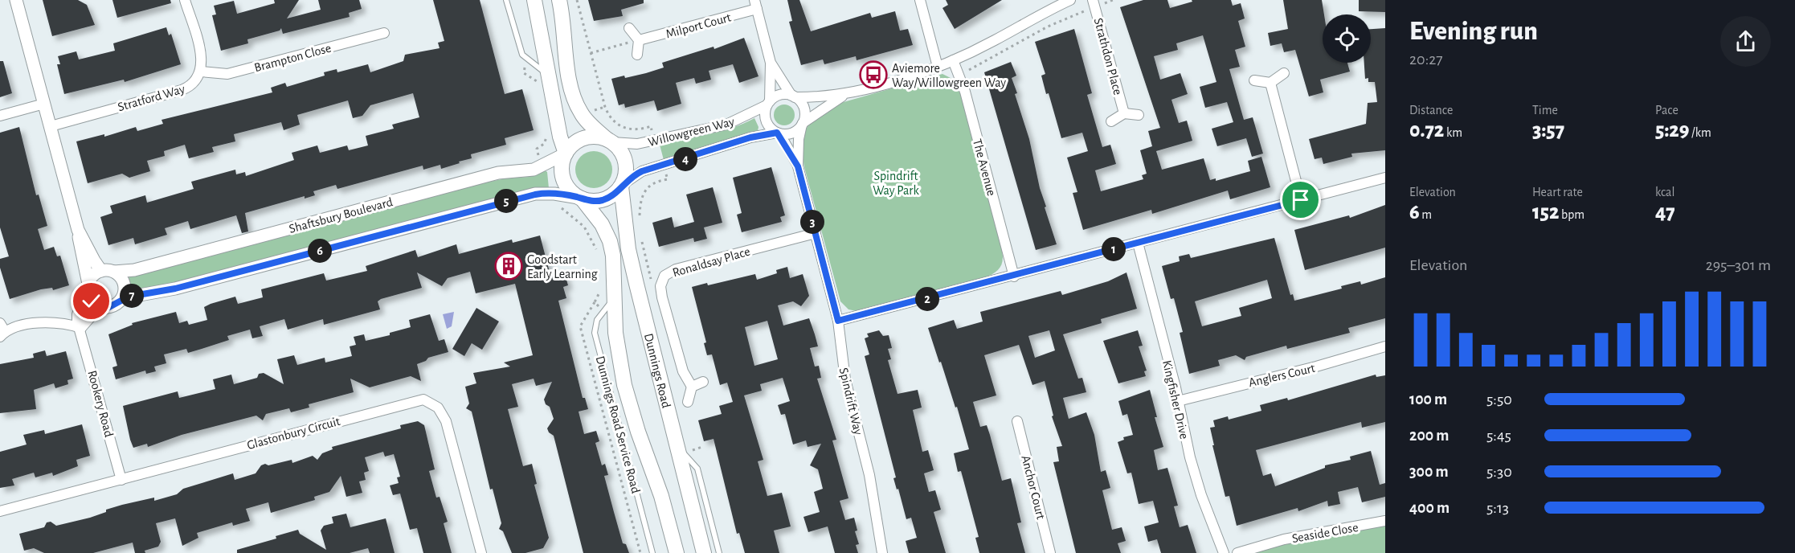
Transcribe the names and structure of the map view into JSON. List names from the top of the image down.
{
  "streets": {
    "main road": ["Dunnings Road"],
    "street": [
      "Milport Court",
      "Strathdon Place",
      "Brampton Close",
      "Stratford Way",
      "Willowgreen Way",
      "The Avenue",
      "Shaftsbury Boulevard",
      "Ronaldsay Place",
      "Anglers Court",
      "Kingfisher Drive",
      "Spindrift Way",
      "Rookery Road",
      "Glastonbury Circuit",
      "Anchor Court",
      "Seaside Close"
    ],
    "lane": ["Dunnings Road Service Road"]
  },
  "crossings": [
    ["Brampton Close", "Stratford Way"],
    ["Willowgreen Way", "Shaftsbury Boulevard"],
    ["Willowgreen Way", "Dunnings Road"],
    ["Willowgreen Way", "Spindrift Way"],
    ["Shaftsbury Boulevard", "Dunnings Road"],
    ["Shaftsbury Boulevard", "Rookery Road"],
    ["Ronaldsay Place", "Spindrift Way"],
    ["Anglers Court", "Kingfisher Drive"],
    ["Rookery Road", "Glastonbury Circuit"]
  ],
  "parks": ["Spindrift Way Park"],
  "places": {
    "bus stop": ["Aviemore Way/Willowgreen Way"],
    "building": ["Goodstart Early Learning"]
  },
  "page": {
    "heading": ["Evening run", "20:27"],
    "stats": [
      ["Distance", "0.72 km"],
      ["Time", "3:57"],
      ["Pace", "5:29 /km"],
      ["Elevation", "6 m"],
      ["Heart rate", "152 bpm"],
      ["kcal", "47"]
    ],
    "pins": [
      "4",
      "5",
      "3",
      "1",
      "6",
      "7",
      "2"
    ],
    "chart": ["Elevation", "295–301 m"],
    "list": [
      {
        "name": "100 m",
        "note": "5:50"
      },
      {
        "name": "200 m",
        "note": "5:45"
      },
      {
        "name": "300 m",
        "note": "5:30"
      },
      {
        "name": "400 m",
        "note": "5:13"
      }
    ]
  }
}
